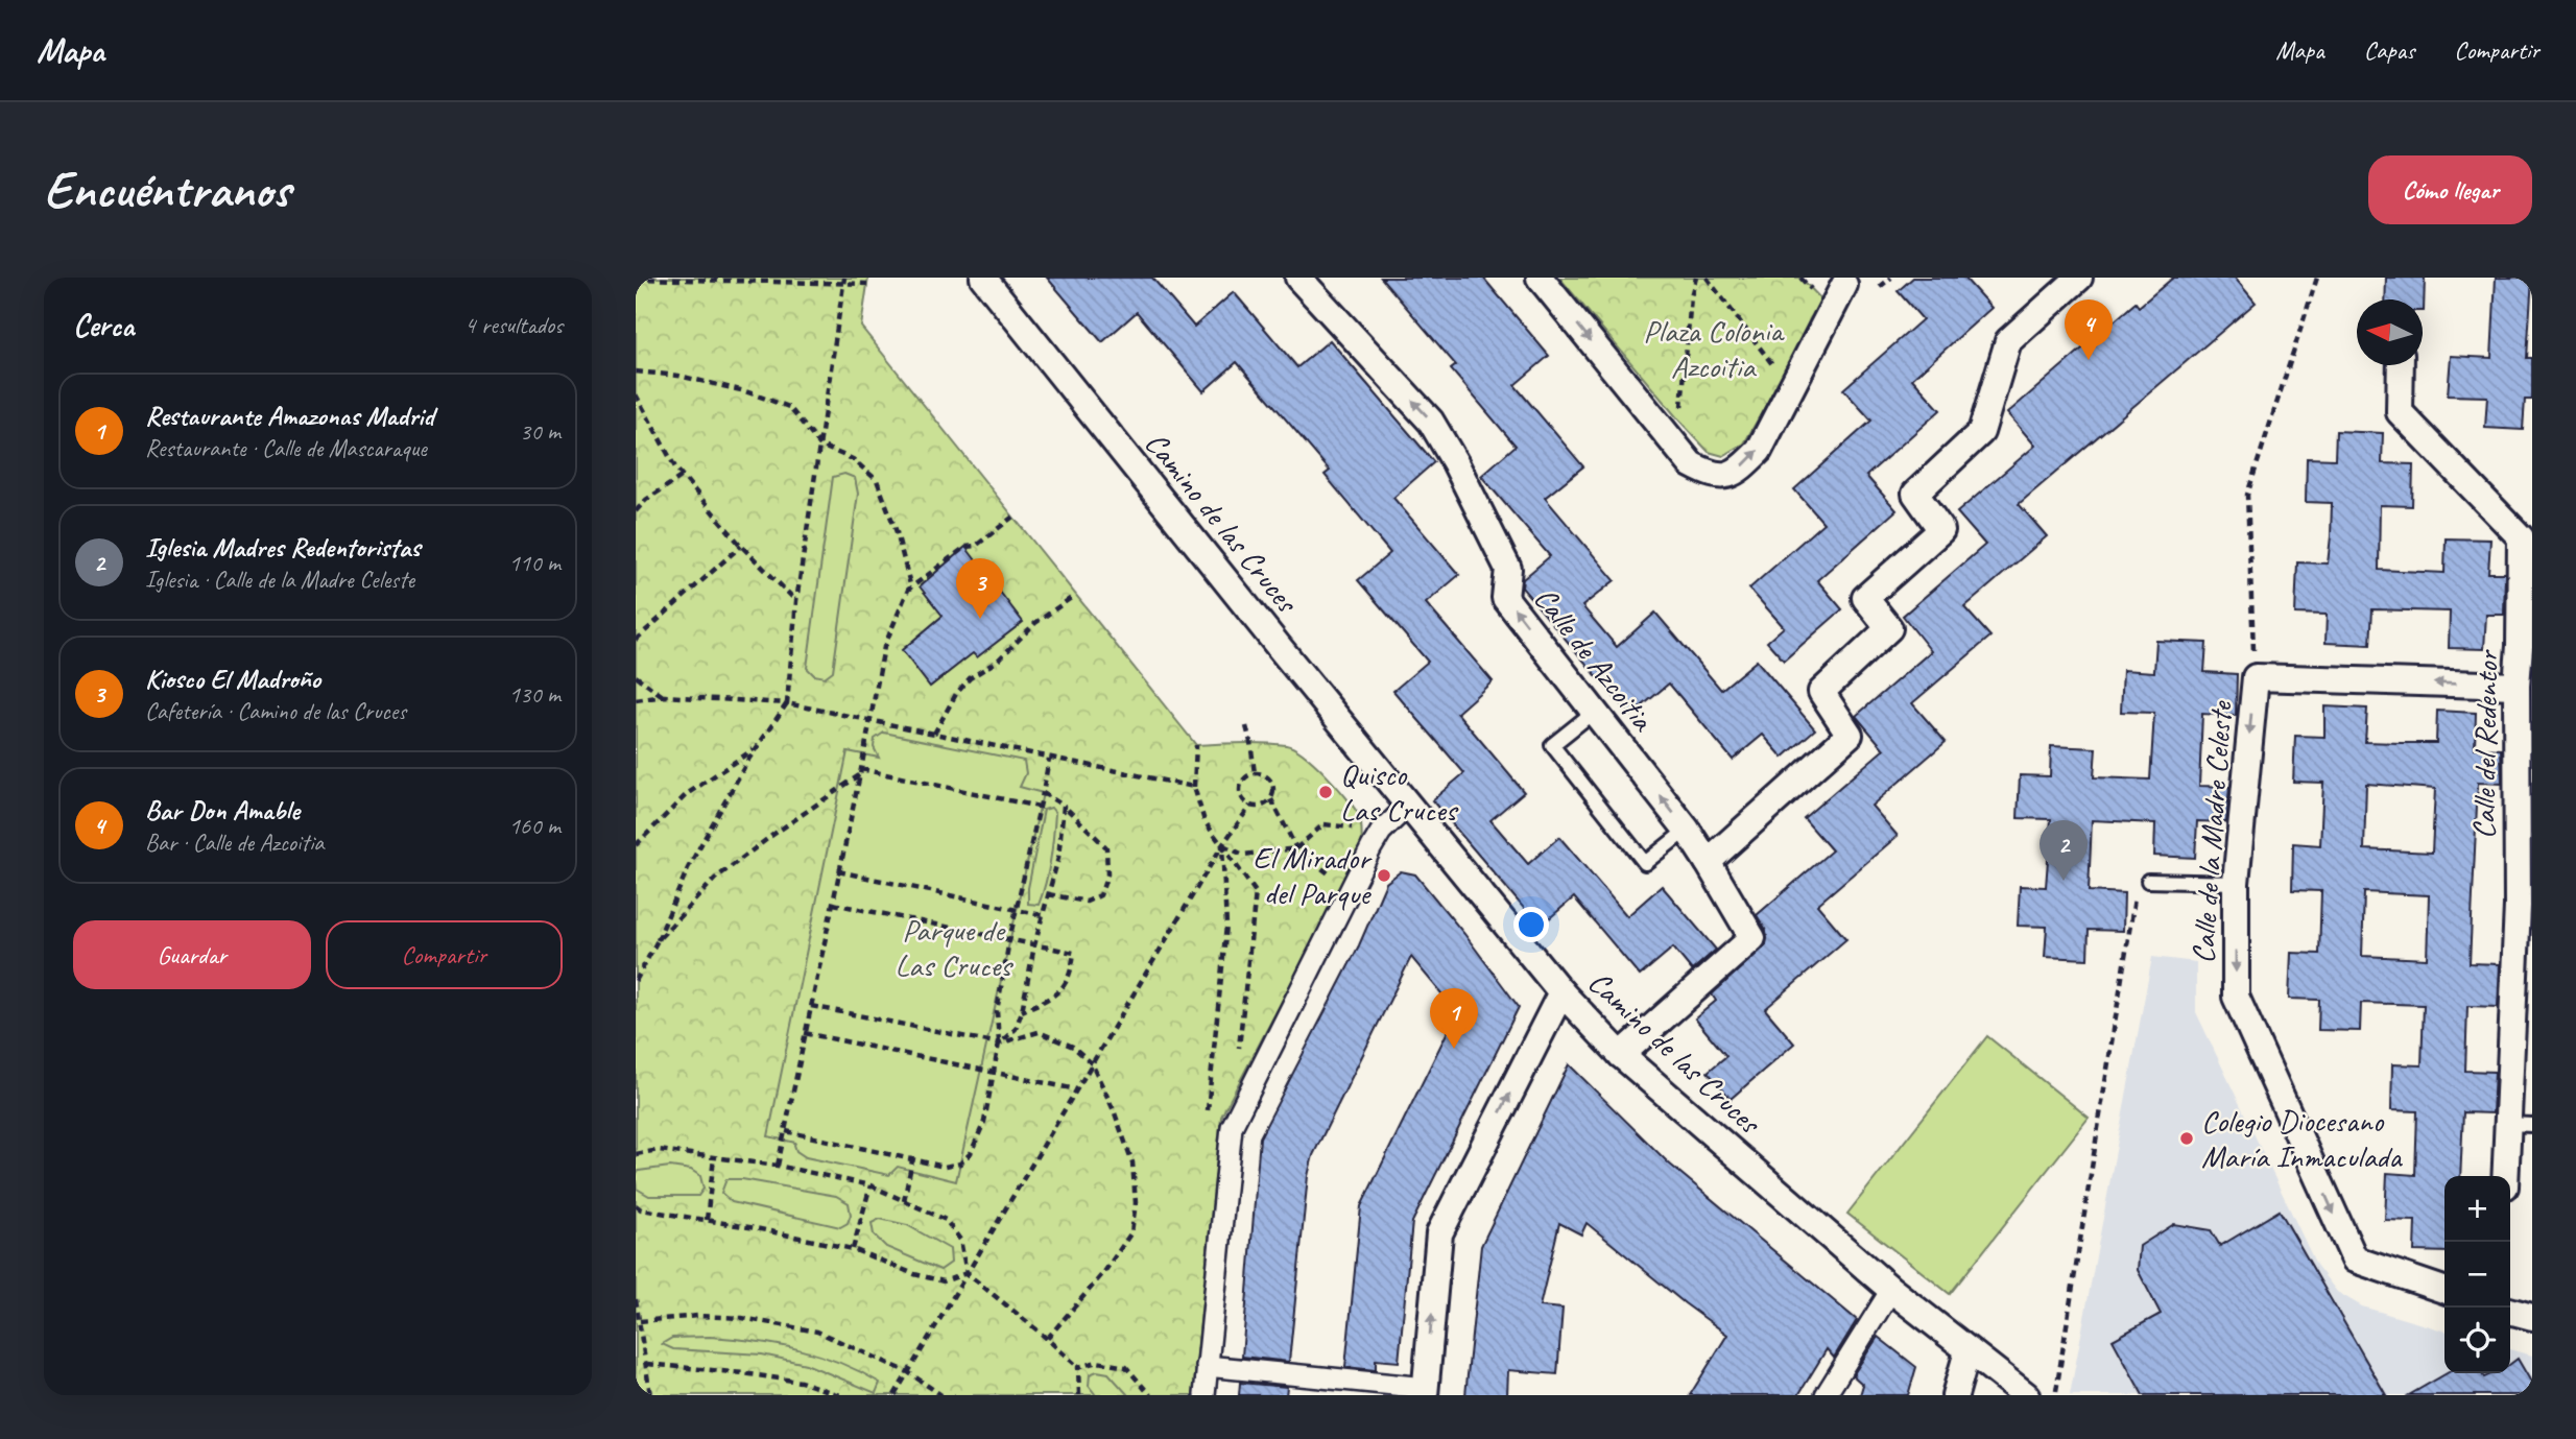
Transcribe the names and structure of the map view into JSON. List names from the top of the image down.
{
  "streets": {
    "street": [
      "Camino de las Cruces",
      "Calle de Azcoitia",
      "Calle del Redentor",
      "Calle de la Madre Celeste"
    ]
  },
  "crossings": [
    ["Camino de las Cruces", "Calle de Azcoitia"],
    ["Calle del Redentor", "Calle de la Madre Celeste"]
  ],
  "one_way": ["Calle de Azcoitia"],
  "parks": ["Plaza Colonia Azcoitia", "Parque de Las Cruces"],
  "places": ["Quisco Las Cruces", "El Mirador del Parque", "Colegio Diocesano María Inmaculada"],
  "north": "left",
  "page": {
    "header": "Mapa",
    "nav": ["Mapa", "Capas", "Compartir"],
    "buttons": [
      "Cómo llegar",
      ["Guardar", "Compartir"]
    ],
    "title": "Encuéntranos",
    "heading": ["Cerca", "4 resultados"],
    "pins": [
      "4",
      "3",
      "2",
      "1"
    ],
    "list": [
      {
        "mark": "1",
        "name": "Restaurante Amazonas Madrid",
        "note": "Restaurante · Calle de Mascaraque",
        "value": "30 m"
      },
      {
        "mark": "2",
        "name": "Iglesia Madres Redentoristas",
        "note": "Iglesia · Calle de la Madre Celeste",
        "value": "110 m"
      },
      {
        "mark": "3",
        "name": "Kiosco El Madroño",
        "note": "Cafetería · Camino de las Cruces",
        "value": "130 m"
      },
      {
        "mark": "4",
        "name": "Bar Don Amable",
        "note": "Bar · Calle de Azcoitia",
        "value": "160 m"
      }
    ],
    "map_buttons": ["+", "−"]
  }
}
